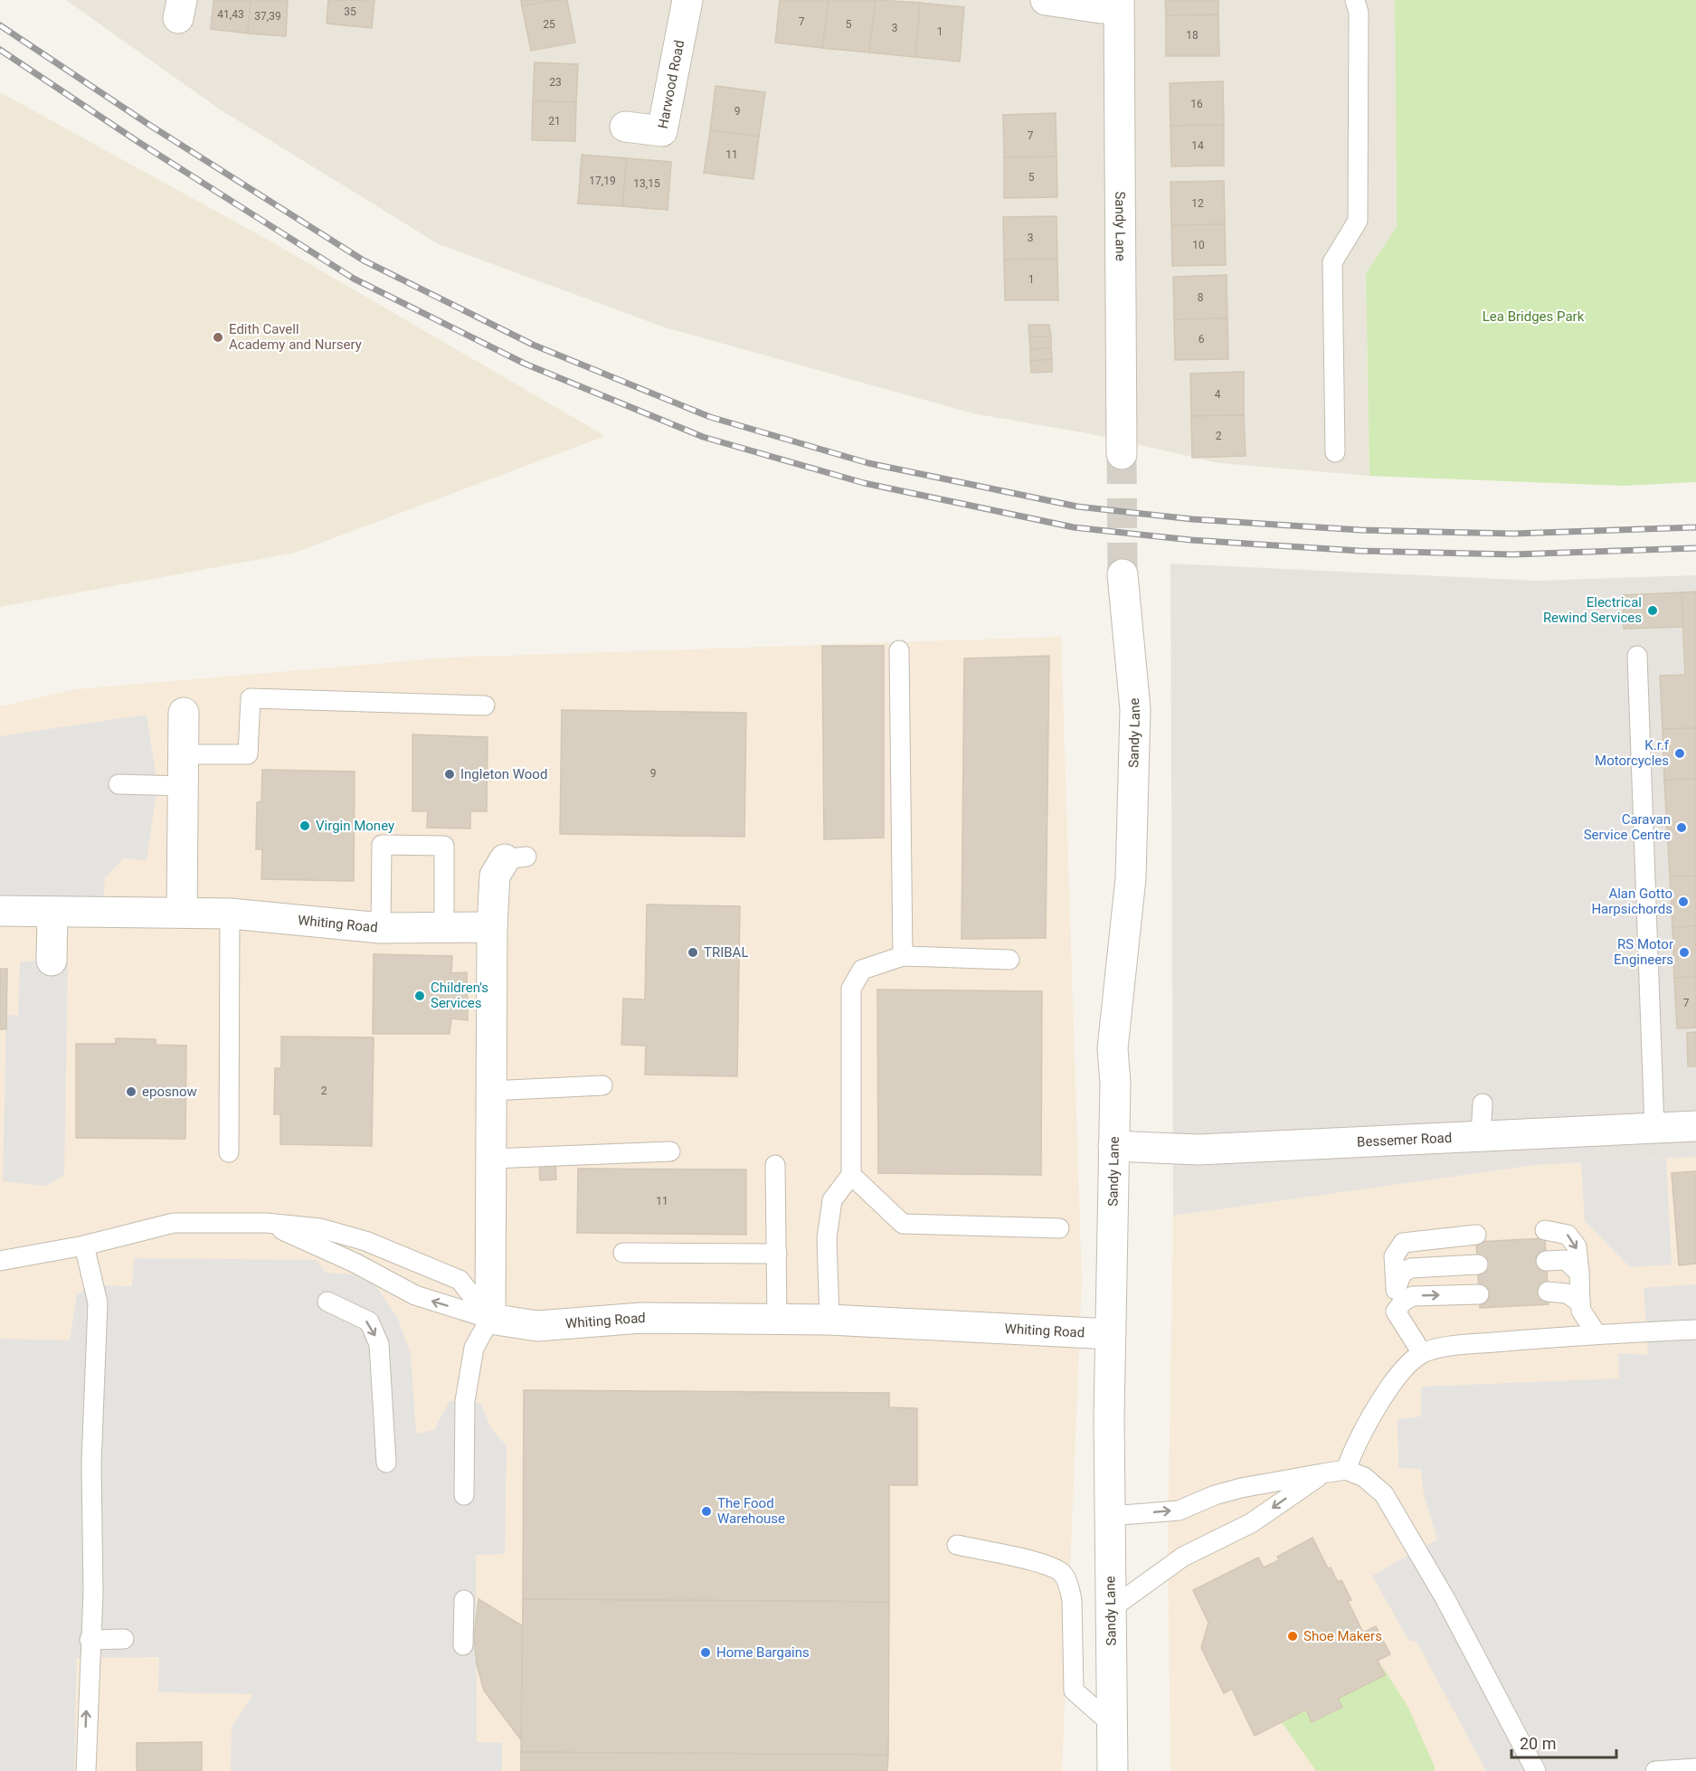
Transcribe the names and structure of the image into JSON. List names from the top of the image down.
{
  "streets": {
    "street": [
      "Harwood Road",
      "Sandy Lane",
      "Whiting Road",
      "Bessemer Road"
    ]
  },
  "crossings": [
    ["Sandy Lane", "Whiting Road"],
    ["Sandy Lane", "Bessemer Road"]
  ],
  "parks": ["Lea Bridges Park"],
  "places": [
    "Edith Cavell Academy and Nursery",
    "Electrical Rewind Services",
    "K.r.f Motorcycles",
    "Ingleton Wood",
    "Virgin Money",
    "Caravan Service Centre",
    "Alan Gotto Harpsichords",
    "TRIBAL",
    "RS Motor Engineers",
    "Children's Services",
    "eposnow",
    "The Food Warehouse",
    "Shoe Makers",
    "Home Bargains"
  ],
  "house_numbers": [
    "35",
    "41,43",
    "37,39",
    "7",
    "25",
    "5",
    "3",
    "1",
    "18",
    "23",
    "16",
    "9",
    "21",
    "7",
    "14",
    "11",
    "5",
    "17,19",
    "13,15",
    "12",
    "3",
    "10",
    "1",
    "8",
    "6",
    "4",
    "2",
    "9",
    "7",
    "2",
    "11"
  ],
  "scale_bar": "20 m"
}
